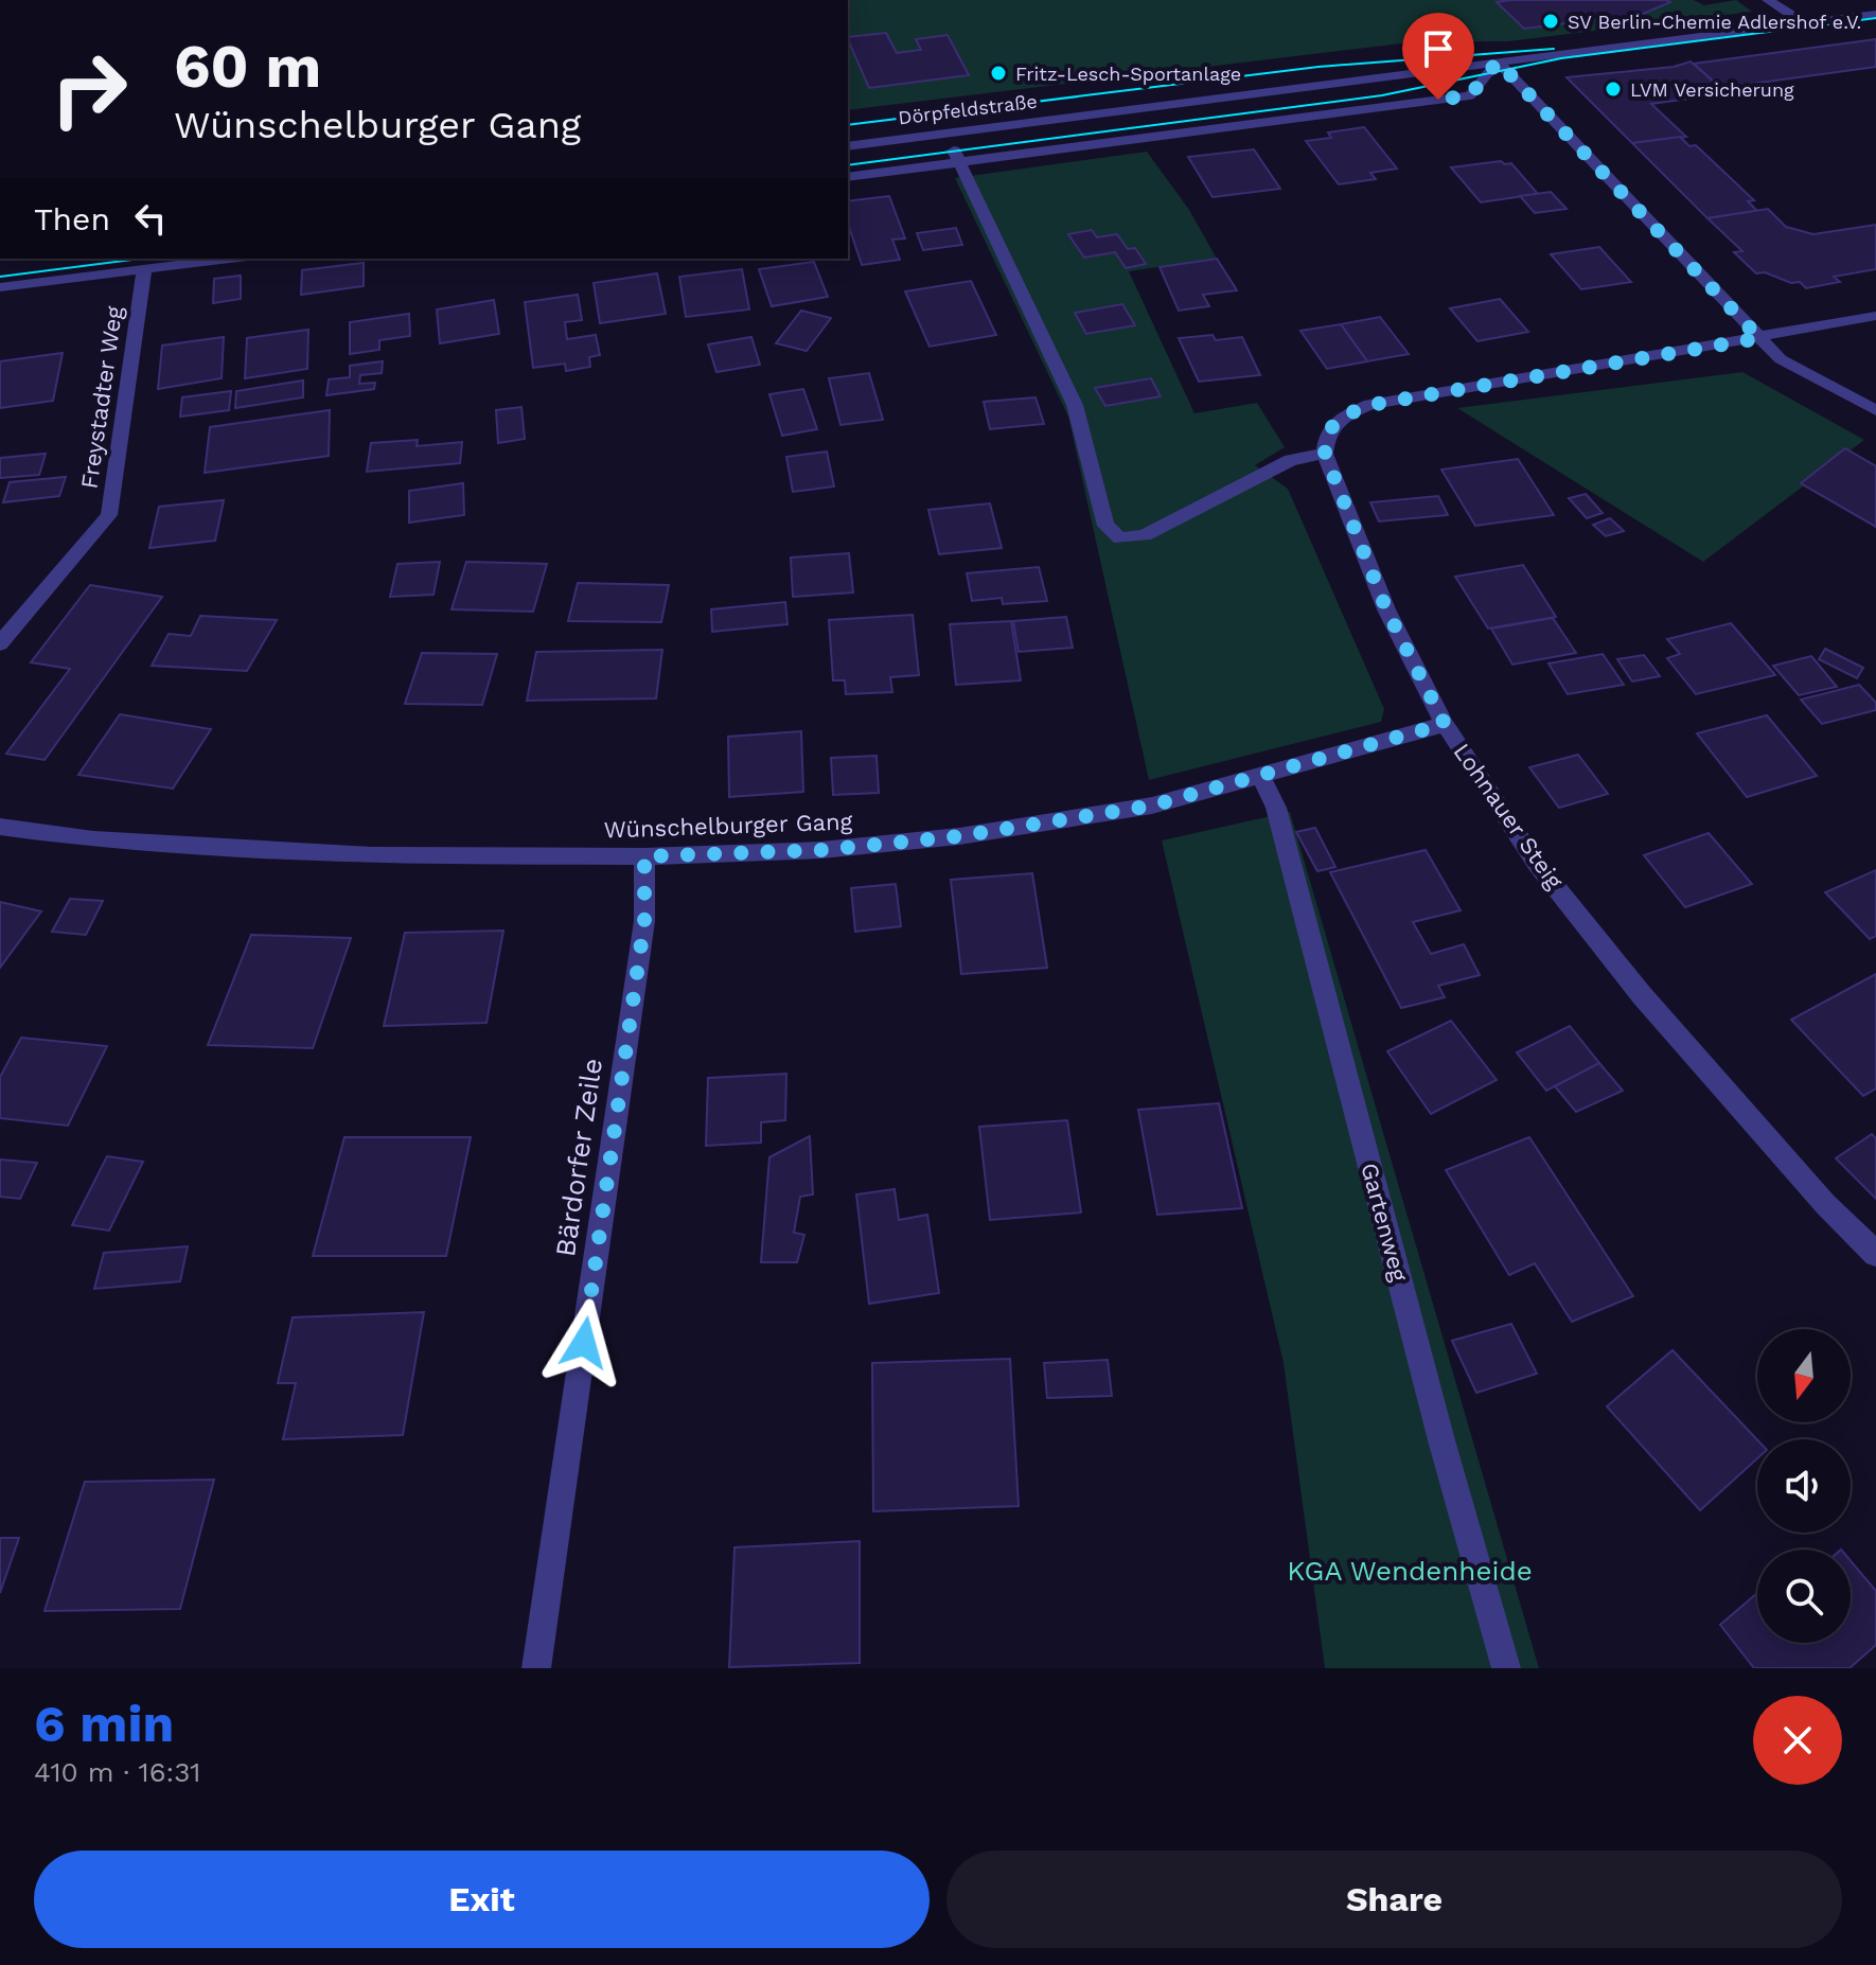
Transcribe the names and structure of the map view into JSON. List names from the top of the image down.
{
  "streets": {
    "street": [
      "Dörpfeldstraße",
      "Freystadter Weg",
      "Lohnauer Steig",
      "Wünschelburger Gang",
      "Bärdorfer Zeile",
      "Gartenweg"
    ]
  },
  "crossings": [
    ["Lohnauer Steig", "Wünschelburger Gang"],
    ["Wünschelburger Gang", "Bärdorfer Zeile"],
    ["Wünschelburger Gang", "Gartenweg"]
  ],
  "parks": ["KGA Wendenheide"],
  "places": ["SV Berlin-Chemie Adlershof e.V.", "Fritz-Lesch-Sportanlage", "LVM Versicherung"],
  "north": "bottom",
  "page": {
    "turn": ["60 m", "Wünschelburger Gang"],
    "then": "Then",
    "heading": ["6 min", "410 m · 16:31"],
    "buttons": ["Exit", "Share"]
  }
}
